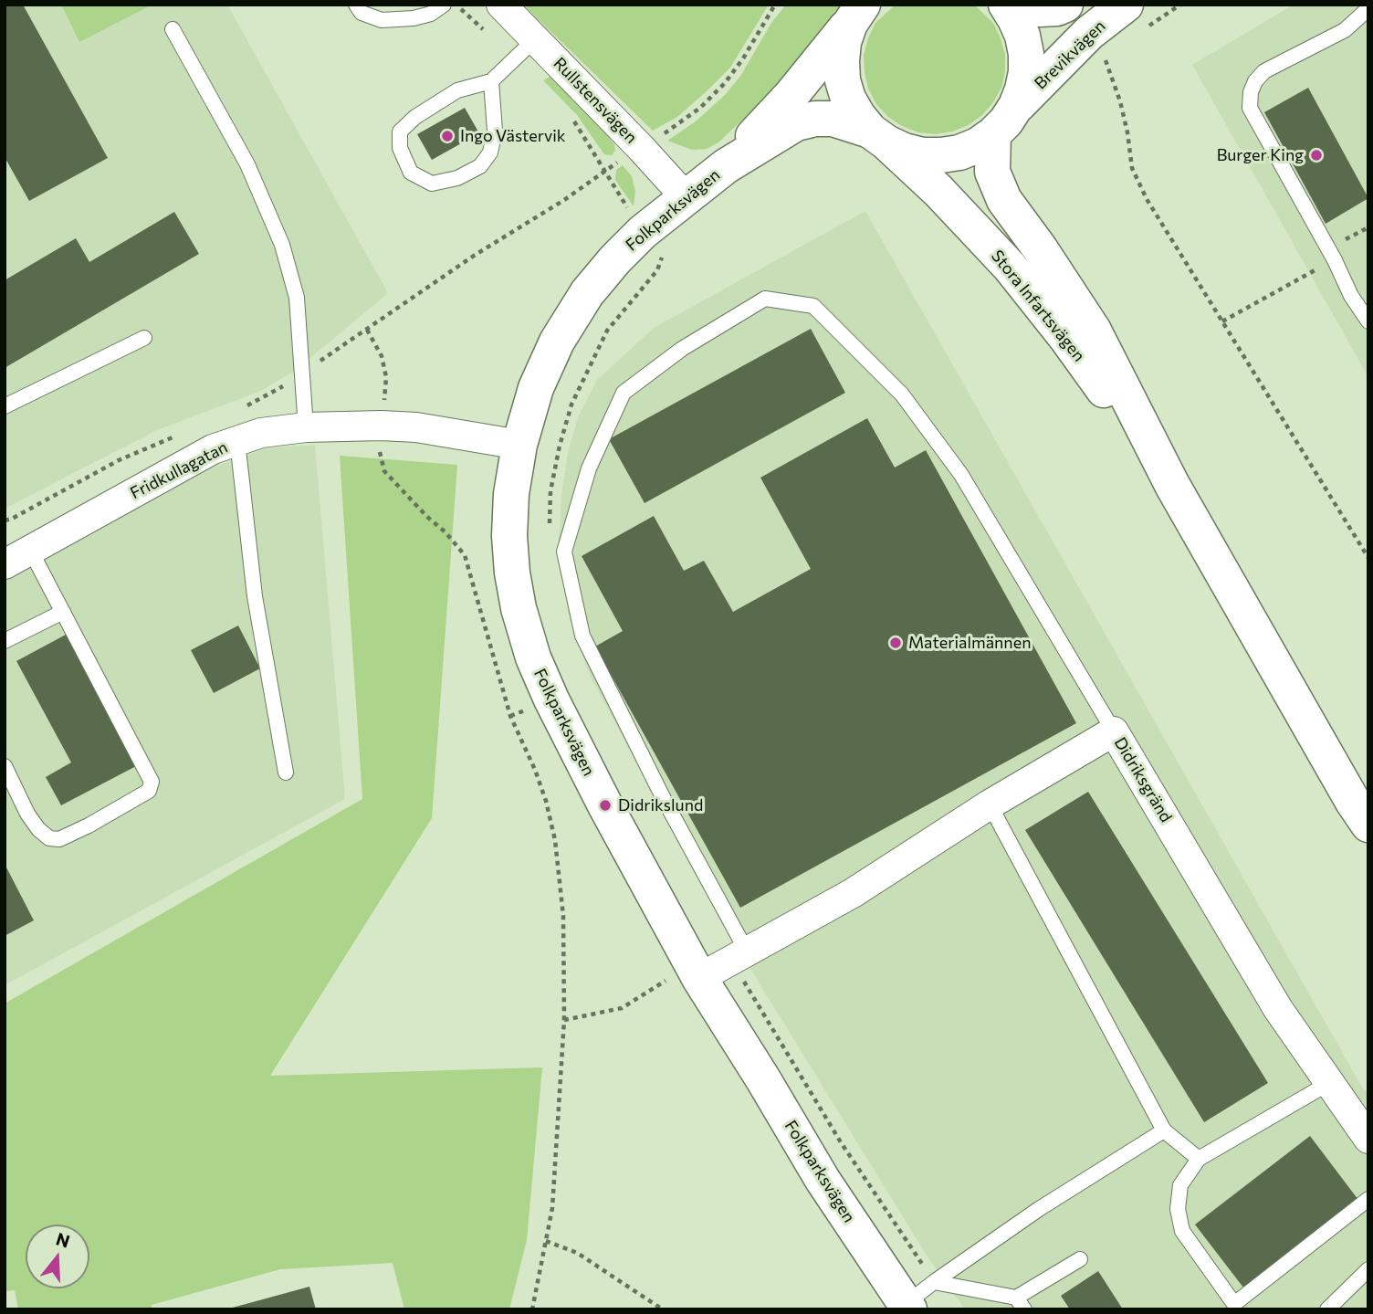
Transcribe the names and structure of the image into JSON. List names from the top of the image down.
{
  "streets": {
    "main road": ["Brevikvägen", "Folkparksvägen", "Stora Infartsvägen"],
    "street": ["Rullstensvägen", "Fridkullagatan", "Didriksgränd"]
  },
  "crossings": [
    ["Rullstensvägen", "Folkparksvägen"],
    ["Folkparksvägen", "Stora Infartsvägen"],
    ["Folkparksvägen", "Fridkullagatan"],
    ["Folkparksvägen", "Didriksgränd"]
  ],
  "places": [
    "Ingo Västervik",
    "Burger King",
    "Materialmännen",
    "Didrikslund"
  ],
  "north": "top"
}
